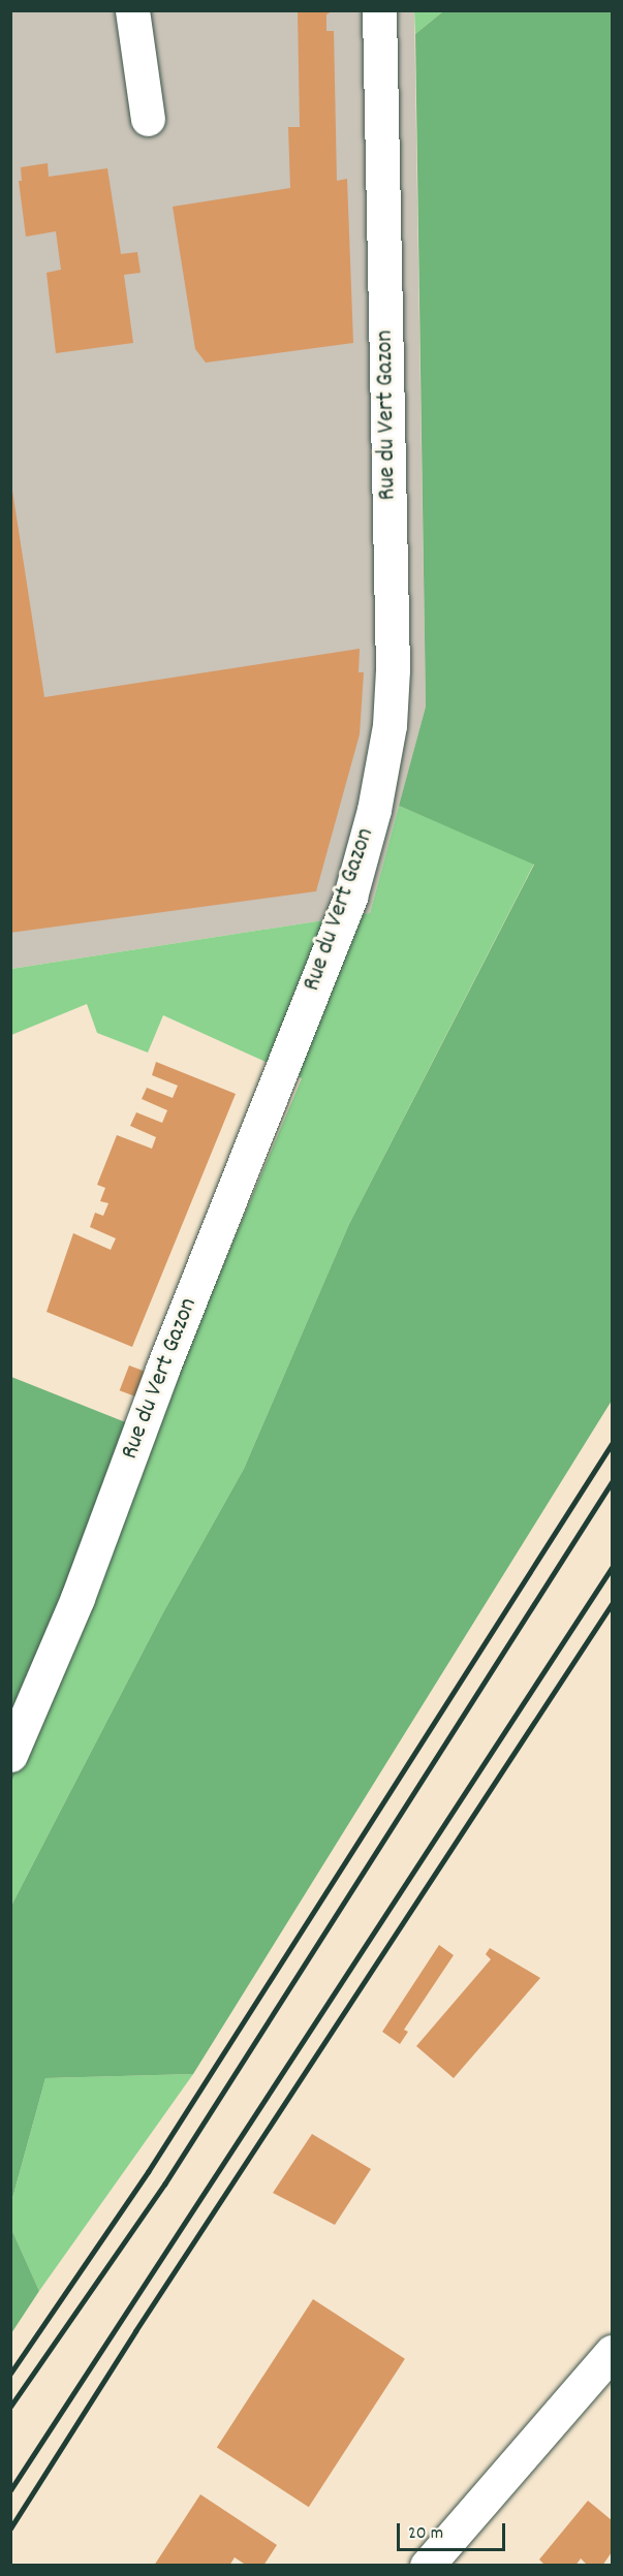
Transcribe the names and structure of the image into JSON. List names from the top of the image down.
{
  "streets": {
    "street": ["Rue du Vert Gazon"]
  },
  "scale_bar": "20 m"
}
